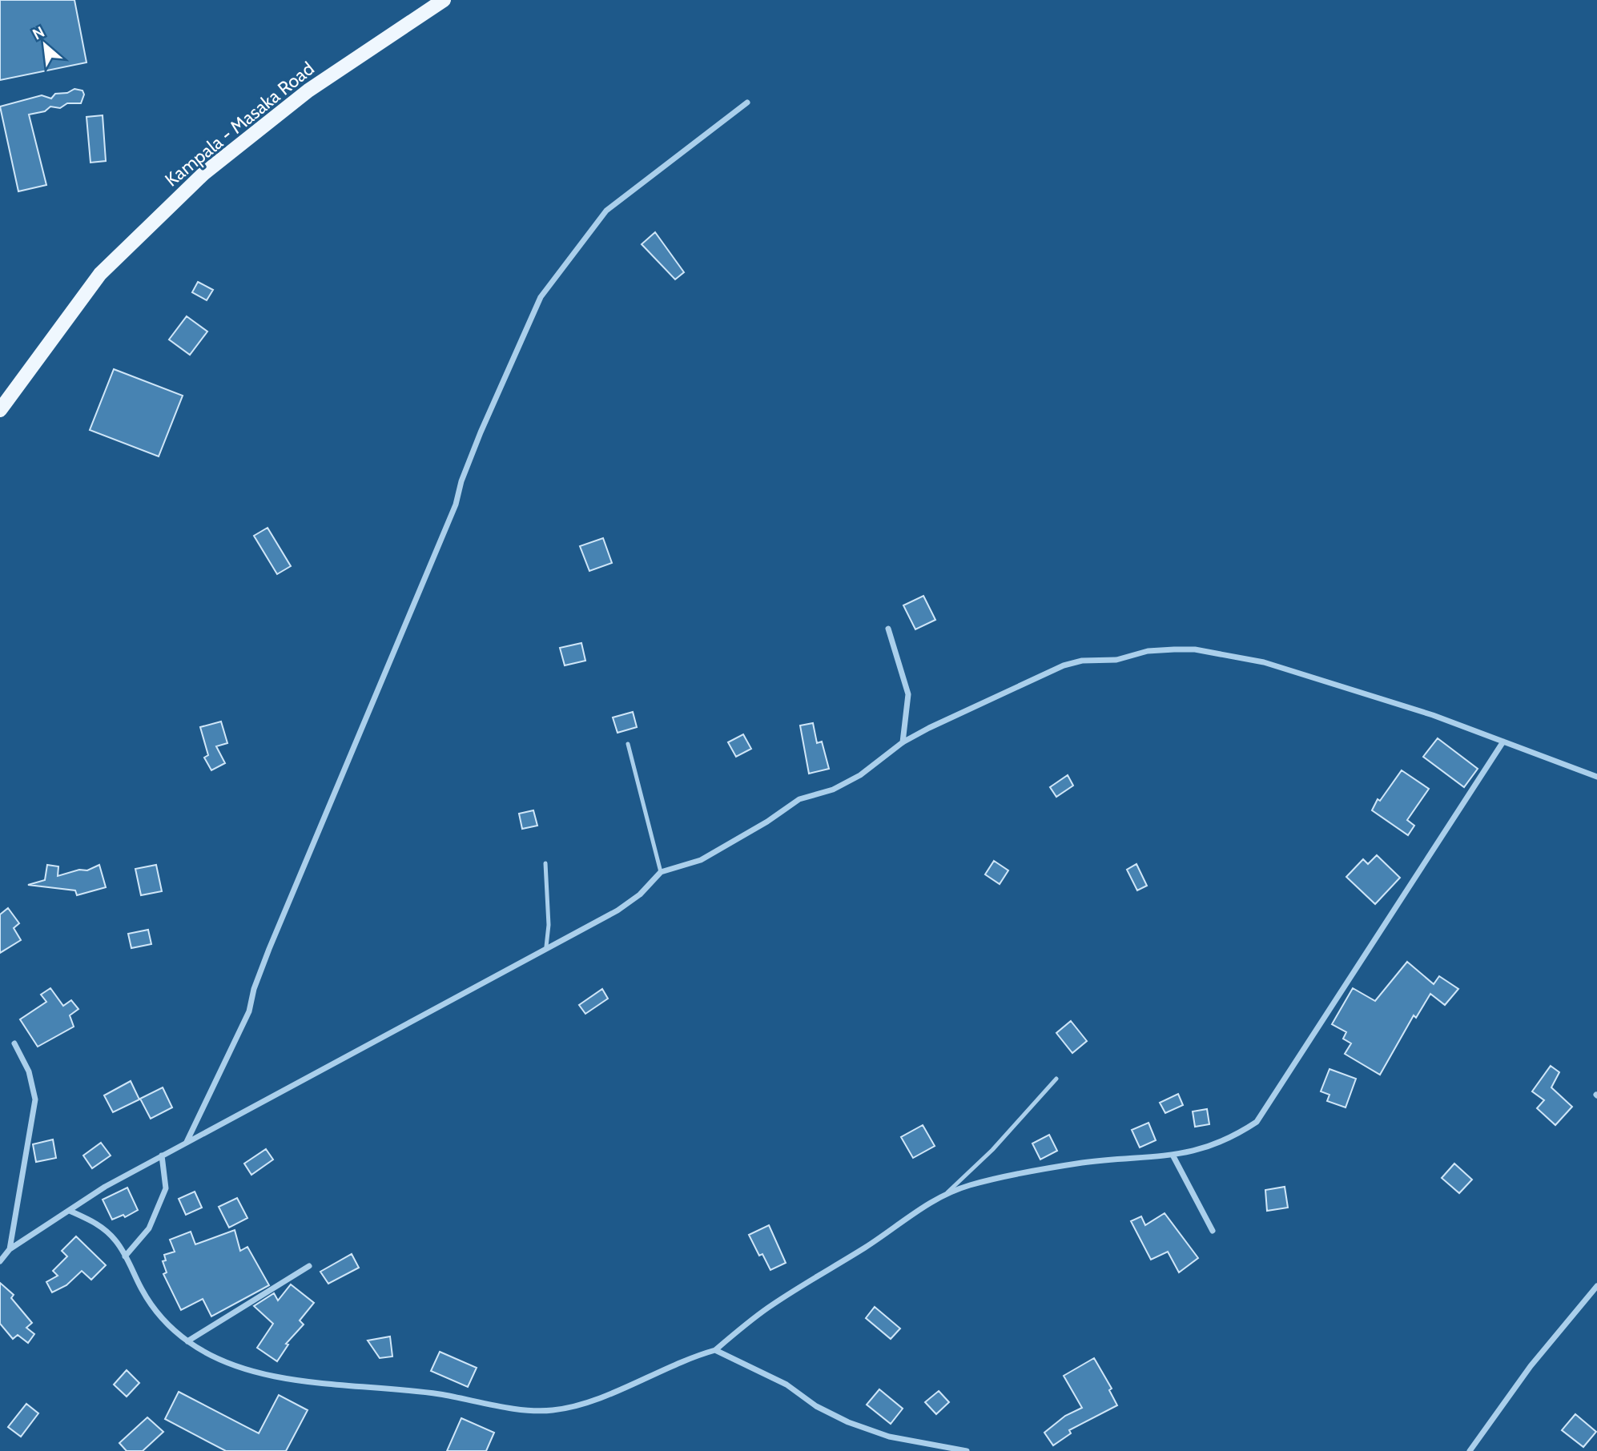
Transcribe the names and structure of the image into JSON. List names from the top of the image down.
{
  "streets": {
    "main road": ["Kampala - Masaka Road"]
  },
  "north": "top left"
}
